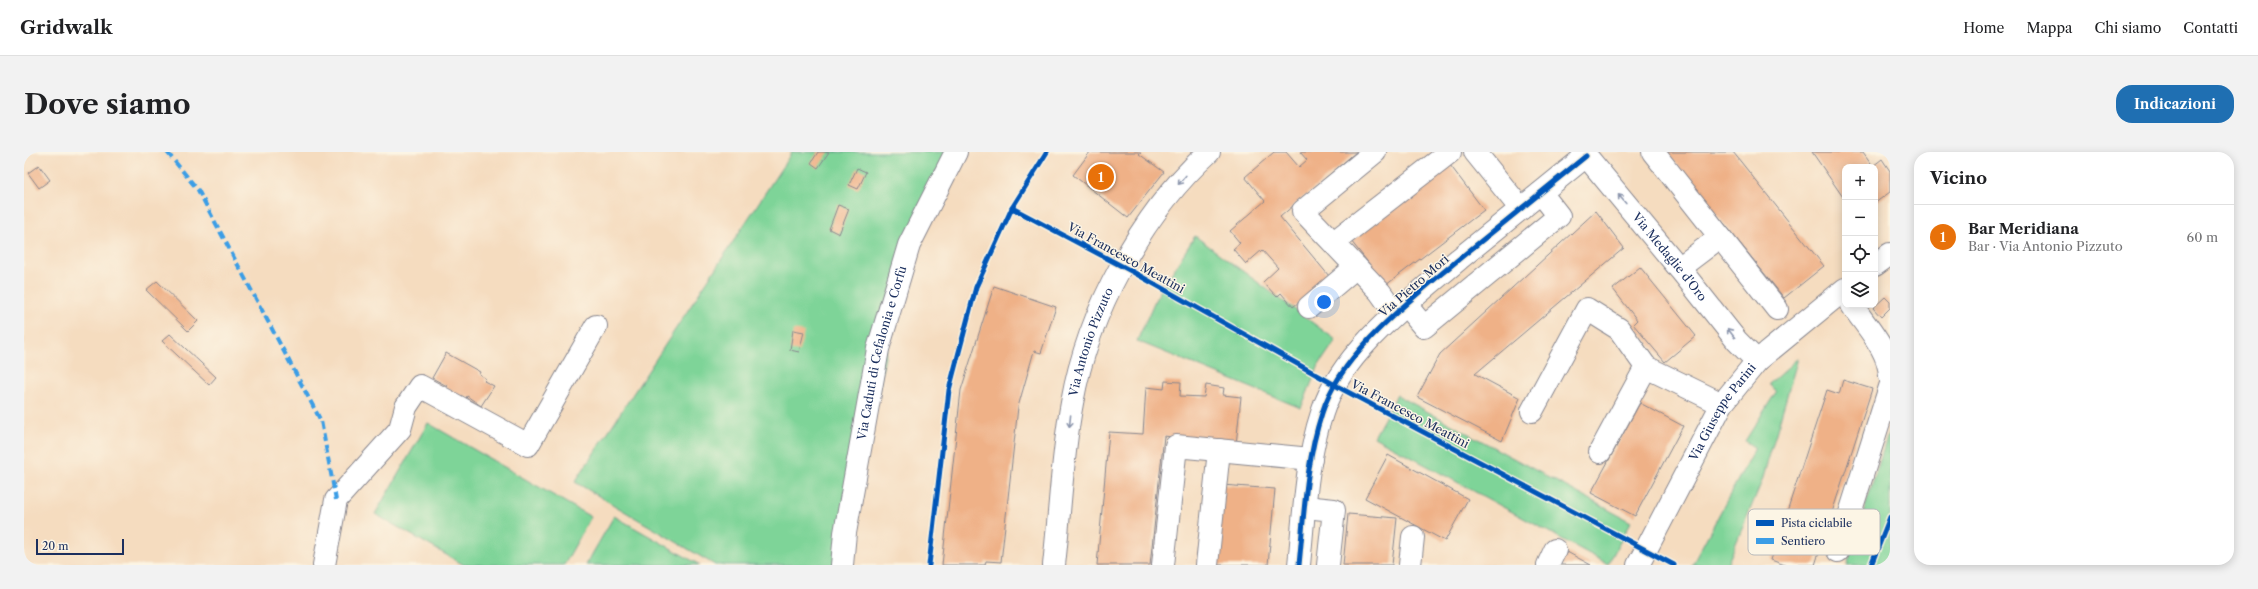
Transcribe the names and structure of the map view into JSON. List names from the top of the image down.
{
  "streets": {
    "street": [
      "Via Medaglie d'Oro",
      "Via Pietro Mori",
      "Via Antonio Pizzuto",
      "Via Caduti di Cefalonia e Corfù",
      "Via Giuseppe Parini"
    ],
    "cycle path": ["Via Francesco Meattini"]
  },
  "crossings": [
    ["Via Medaglie d'Oro", "Via Pietro Mori"],
    ["Via Medaglie d'Oro", "Via Giuseppe Parini"]
  ],
  "one_way": ["Via Antonio Pizzuto"],
  "legend": ["Pista ciclabile", "Sentiero"],
  "scale_bar": "20 m",
  "page": {
    "header": "Gridwalk",
    "nav": [
      "Home",
      "Mappa",
      "Chi siamo",
      "Contatti"
    ],
    "buttons": "Indicazioni",
    "title": "Dove siamo",
    "heading": "Vicino",
    "pins": "1",
    "map_buttons": ["+", "−"],
    "list": [
      {
        "mark": "1",
        "name": "Bar Meridiana",
        "note": "Bar · Via Antonio Pizzuto",
        "value": "60 m"
      }
    ],
    "scale": "20 m"
  }
}
